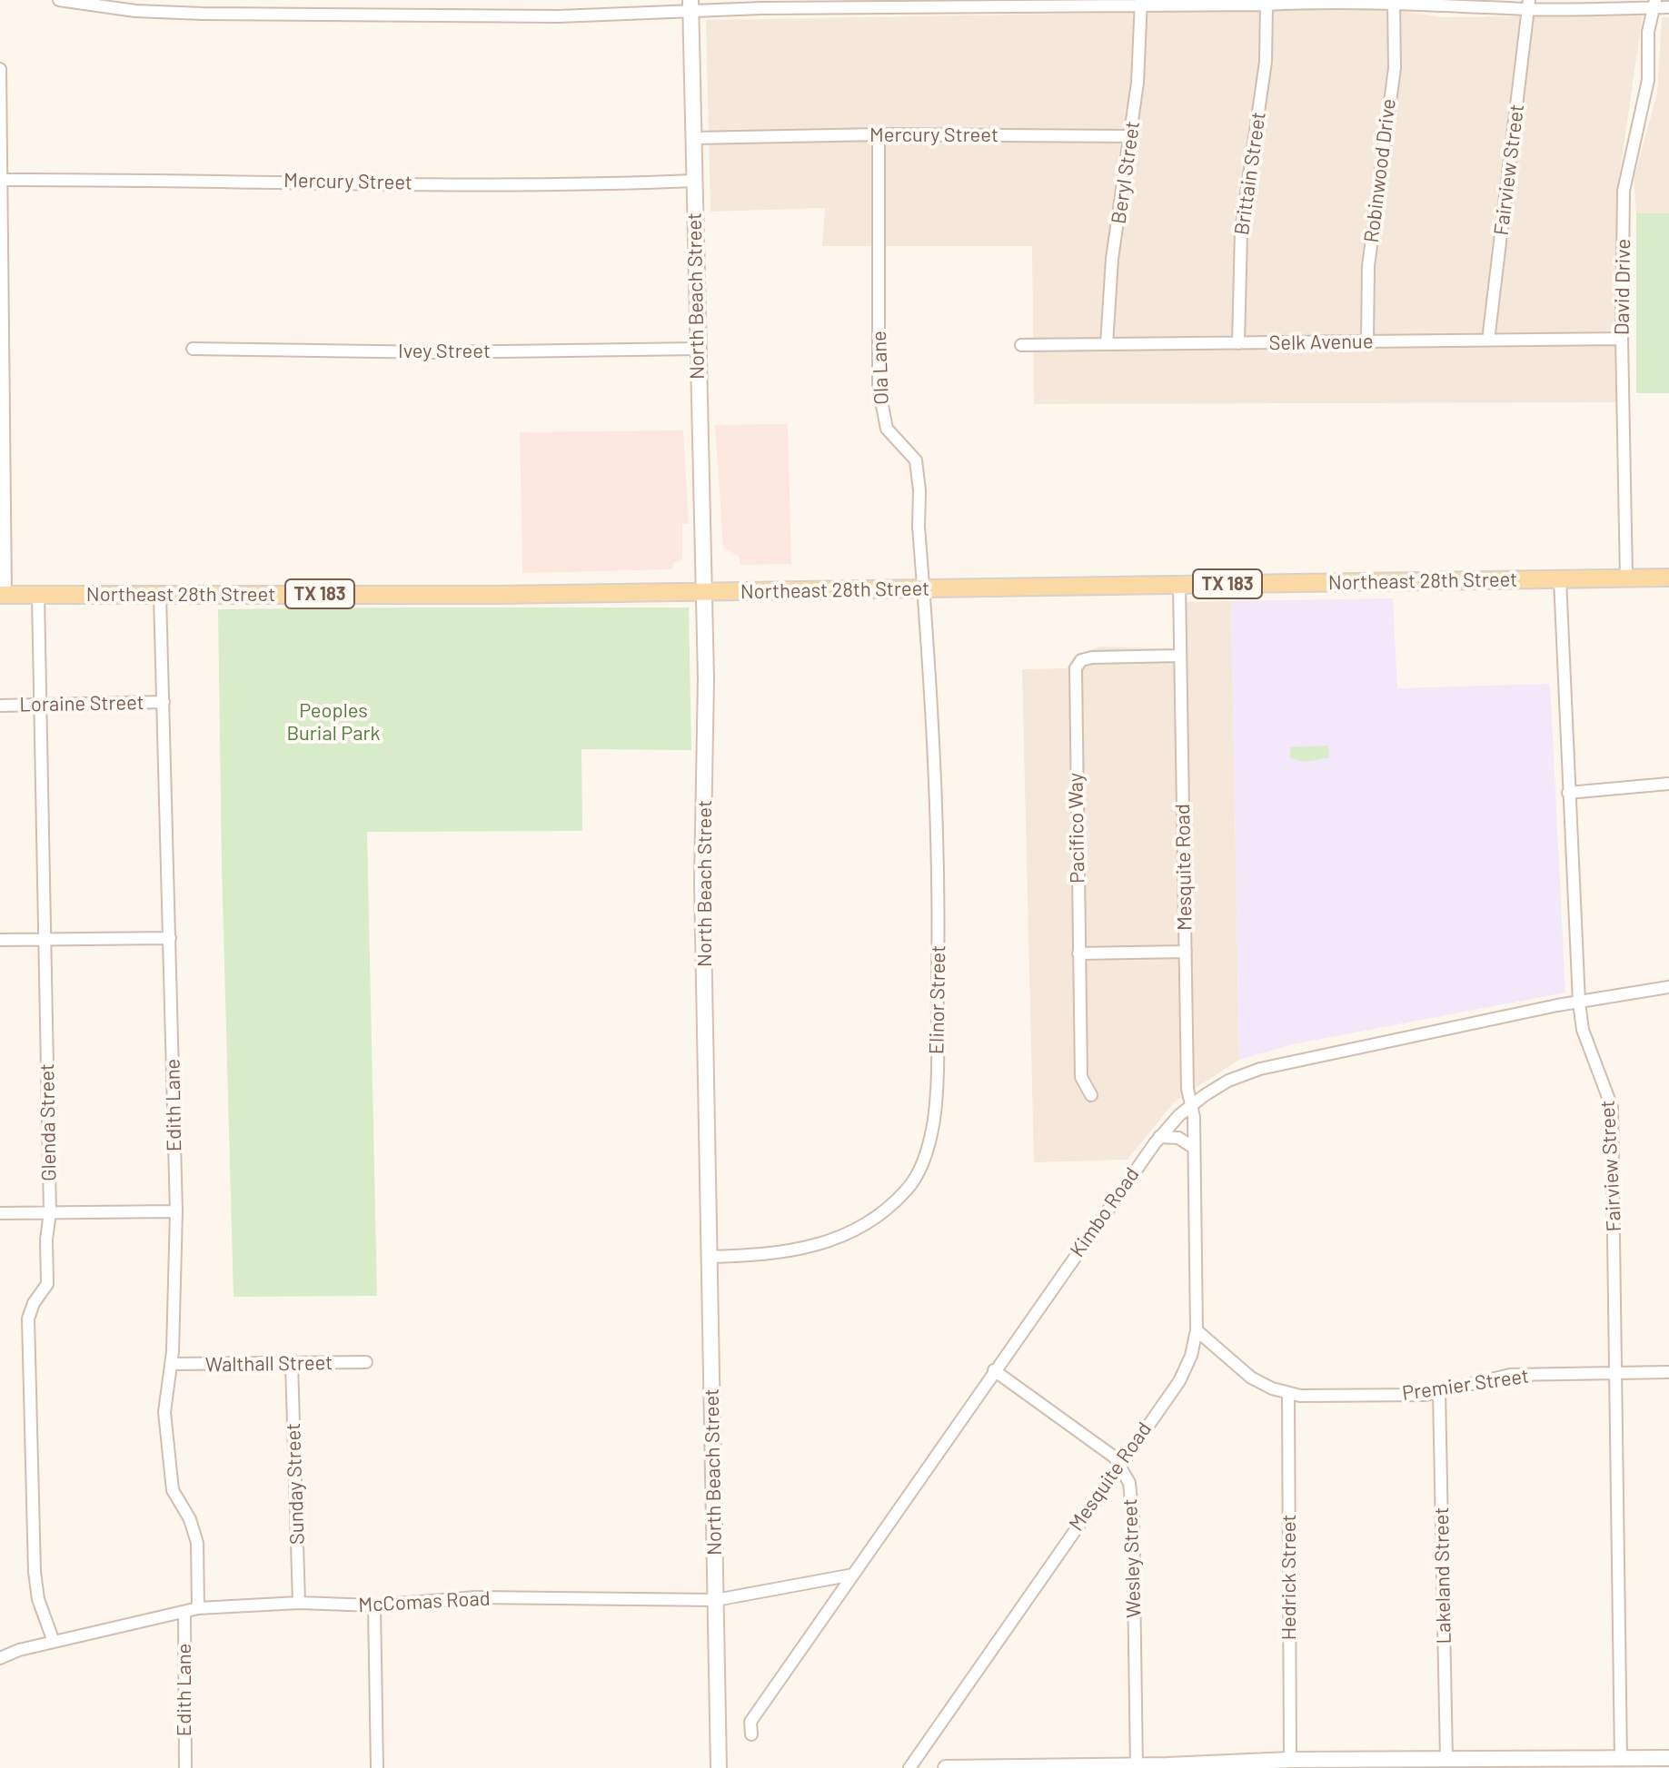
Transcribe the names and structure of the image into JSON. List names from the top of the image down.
{
  "streets": {
    "main road": ["North Beach Street", "Northeast 28th Street", "TX 183"],
    "street": [
      "Mercury Street",
      "Fairview Street",
      "Robinwood Drive",
      "Beryl Street",
      "Brittain Street",
      "David Drive",
      "Selk Avenue",
      "Ivey Street",
      "Ola Lane",
      "Loraine Street",
      "Pacifico Way",
      "Mesquite Road",
      "Elinor Street",
      "Edith Lane",
      "Glenda Street",
      "Kimbo Road",
      "Walthall Street",
      "Premier Street",
      "Sunday Street",
      "Wesley Street",
      "Lakeland Street",
      "Hedrick Street",
      "McComas Road"
    ]
  },
  "crossings": [
    ["Mercury Street", "Beryl Street"],
    ["Mercury Street", "North Beach Street"],
    ["Mercury Street", "Ola Lane"],
    ["Fairview Street", "Selk Avenue"],
    ["Fairview Street", "Northeast 28th Street"],
    ["Fairview Street", "Kimbo Road"],
    ["Fairview Street", "Premier Street"],
    ["Robinwood Drive", "Selk Avenue"],
    ["Beryl Street", "Selk Avenue"],
    ["Brittain Street", "Selk Avenue"],
    ["David Drive", "Selk Avenue"],
    ["David Drive", "Northeast 28th Street"],
    ["North Beach Street", "Ivey Street"],
    ["North Beach Street", "Northeast 28th Street"],
    ["North Beach Street", "Elinor Street"],
    ["North Beach Street", "McComas Road"],
    ["Ola Lane", "Northeast 28th Street"],
    ["Ola Lane", "Elinor Street"],
    ["Northeast 28th Street", "Mesquite Road"],
    ["Northeast 28th Street", "Elinor Street"],
    ["Northeast 28th Street", "Edith Lane"],
    ["Northeast 28th Street", "Glenda Street"],
    ["Loraine Street", "Edith Lane"],
    ["Loraine Street", "Glenda Street"],
    ["Pacifico Way", "Mesquite Road"],
    ["Mesquite Road", "Kimbo Road"],
    ["Mesquite Road", "Premier Street"],
    ["Mesquite Road", "Wesley Street"],
    ["Edith Lane", "Walthall Street"],
    ["Edith Lane", "McComas Road"],
    ["Glenda Street", "McComas Road"],
    ["Kimbo Road", "McComas Road"],
    ["Walthall Street", "Sunday Street"],
    ["Premier Street", "Lakeland Street"],
    ["Premier Street", "Hedrick Street"],
    ["Sunday Street", "McComas Road"]
  ],
  "parks": ["Peoples Burial Park"]
}
